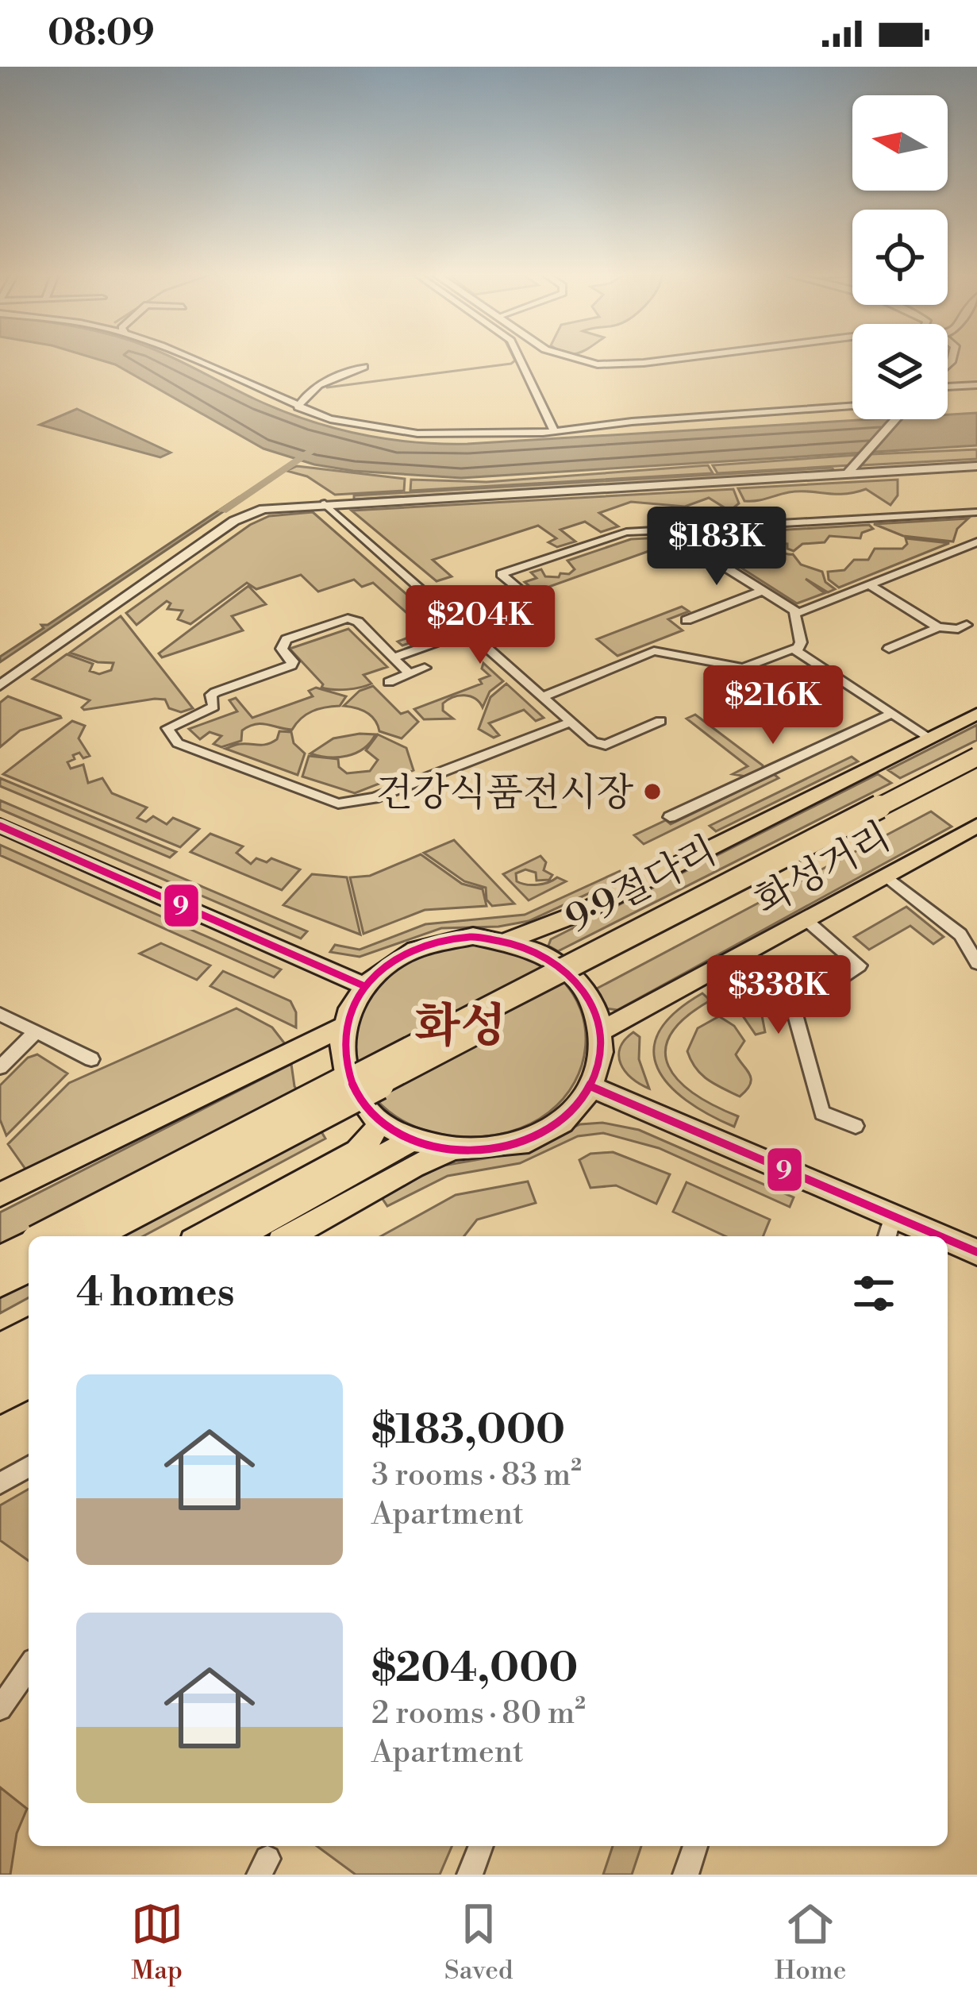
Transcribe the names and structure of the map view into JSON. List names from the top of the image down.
{
  "streets": {
    "highway": ["9·9절다리"],
    "main road": ["화성거리"]
  },
  "districts": ["화성"],
  "places": ["건강식품전시장"],
  "lines": ["transit line 9"],
  "north": "left",
  "page": {
    "status": "08:09",
    "price": [
      "$183K",
      "$204K",
      "$216K",
      "$338K"
    ],
    "heading": "4 homes",
    "list": [
      {
        "name": "$183,000",
        "note": "3 rooms · 83 m² · Apartment"
      },
      {
        "name": "$204,000",
        "note": "2 rooms · 80 m² · Apartment"
      }
    ],
    "tabs": ["Map", "Saved", "Home"]
  }
}
